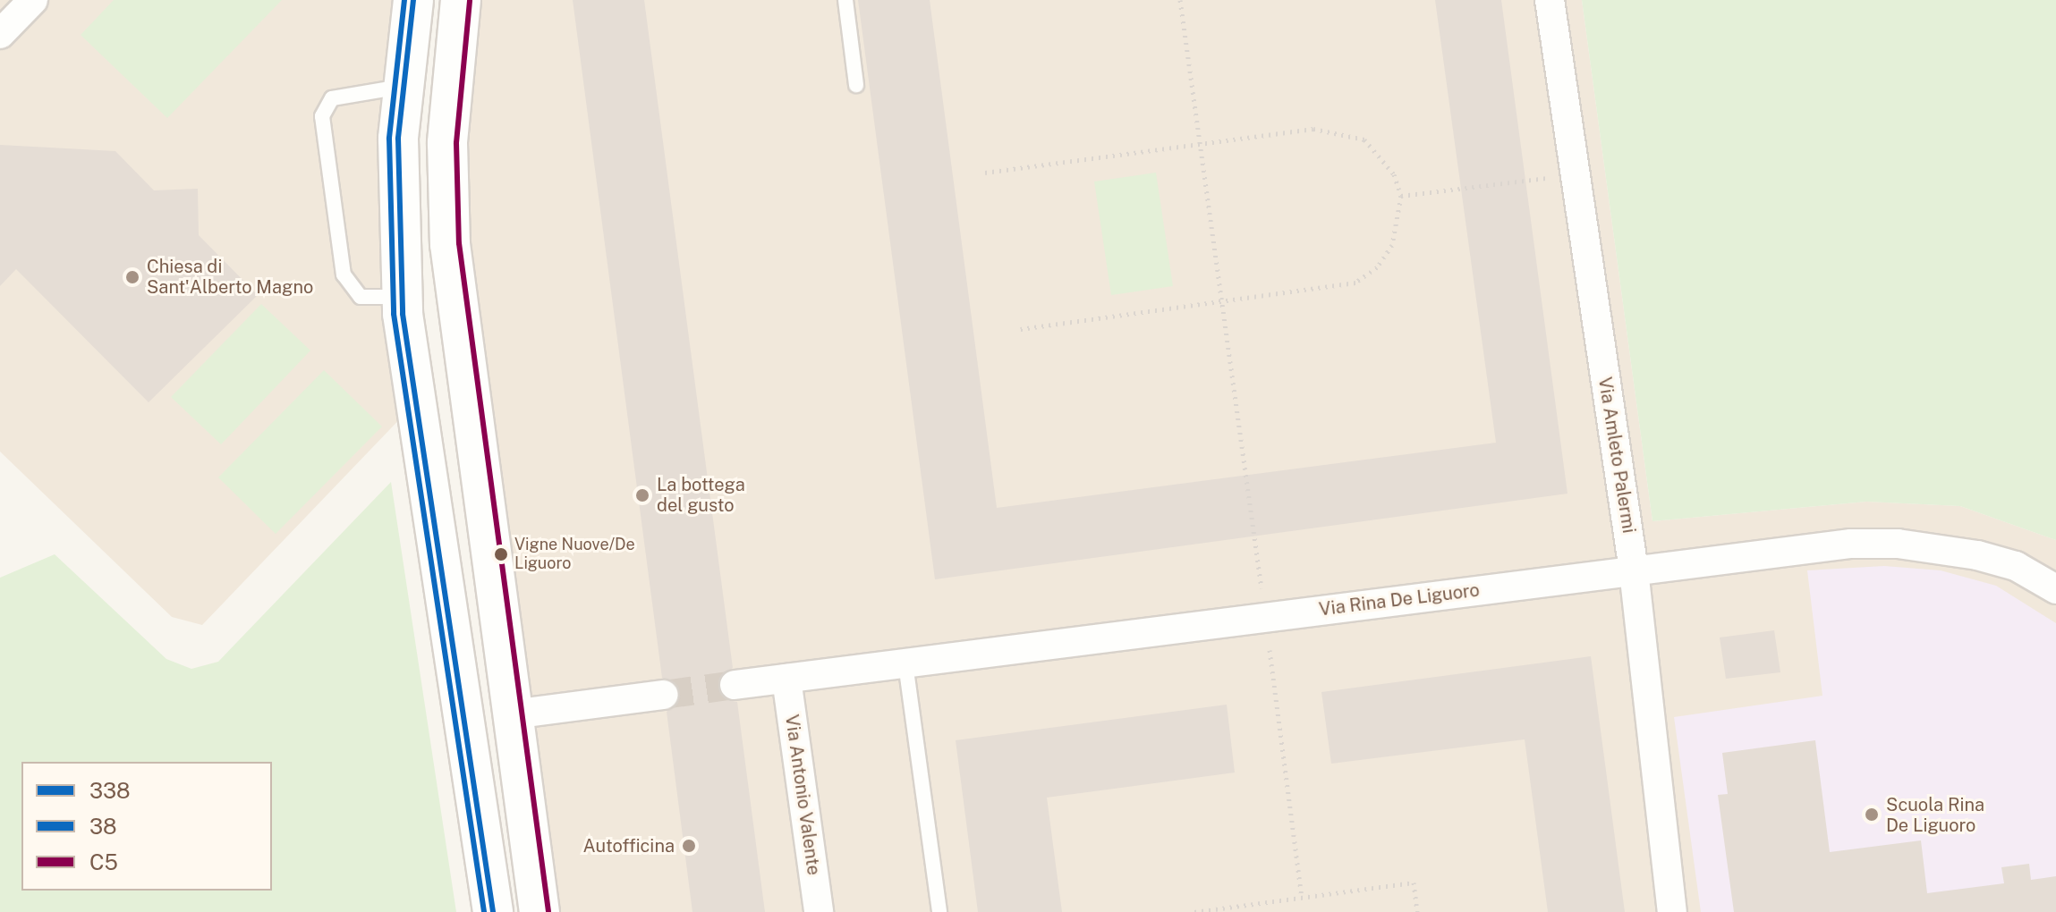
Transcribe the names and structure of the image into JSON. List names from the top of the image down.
{
  "streets": {
    "street": ["Via Amleto Palermi", "Via Rina De Liguoro", "Via Antonio Valente"]
  },
  "crossings": [
    ["Via Amleto Palermi", "Via Rina De Liguoro"],
    ["Via Rina De Liguoro", "Via Antonio Valente"]
  ],
  "places": [
    "Chiesa di Sant'Alberto Magno",
    "La bottega del gusto",
    "Vigne Nuove/De Liguoro",
    "Scuola Rina De Liguoro",
    "Autofficina"
  ],
  "lines": ["transit line 338", "transit line 38", "transit line C5"],
  "legend": ["338", "38", "C5"]
}
